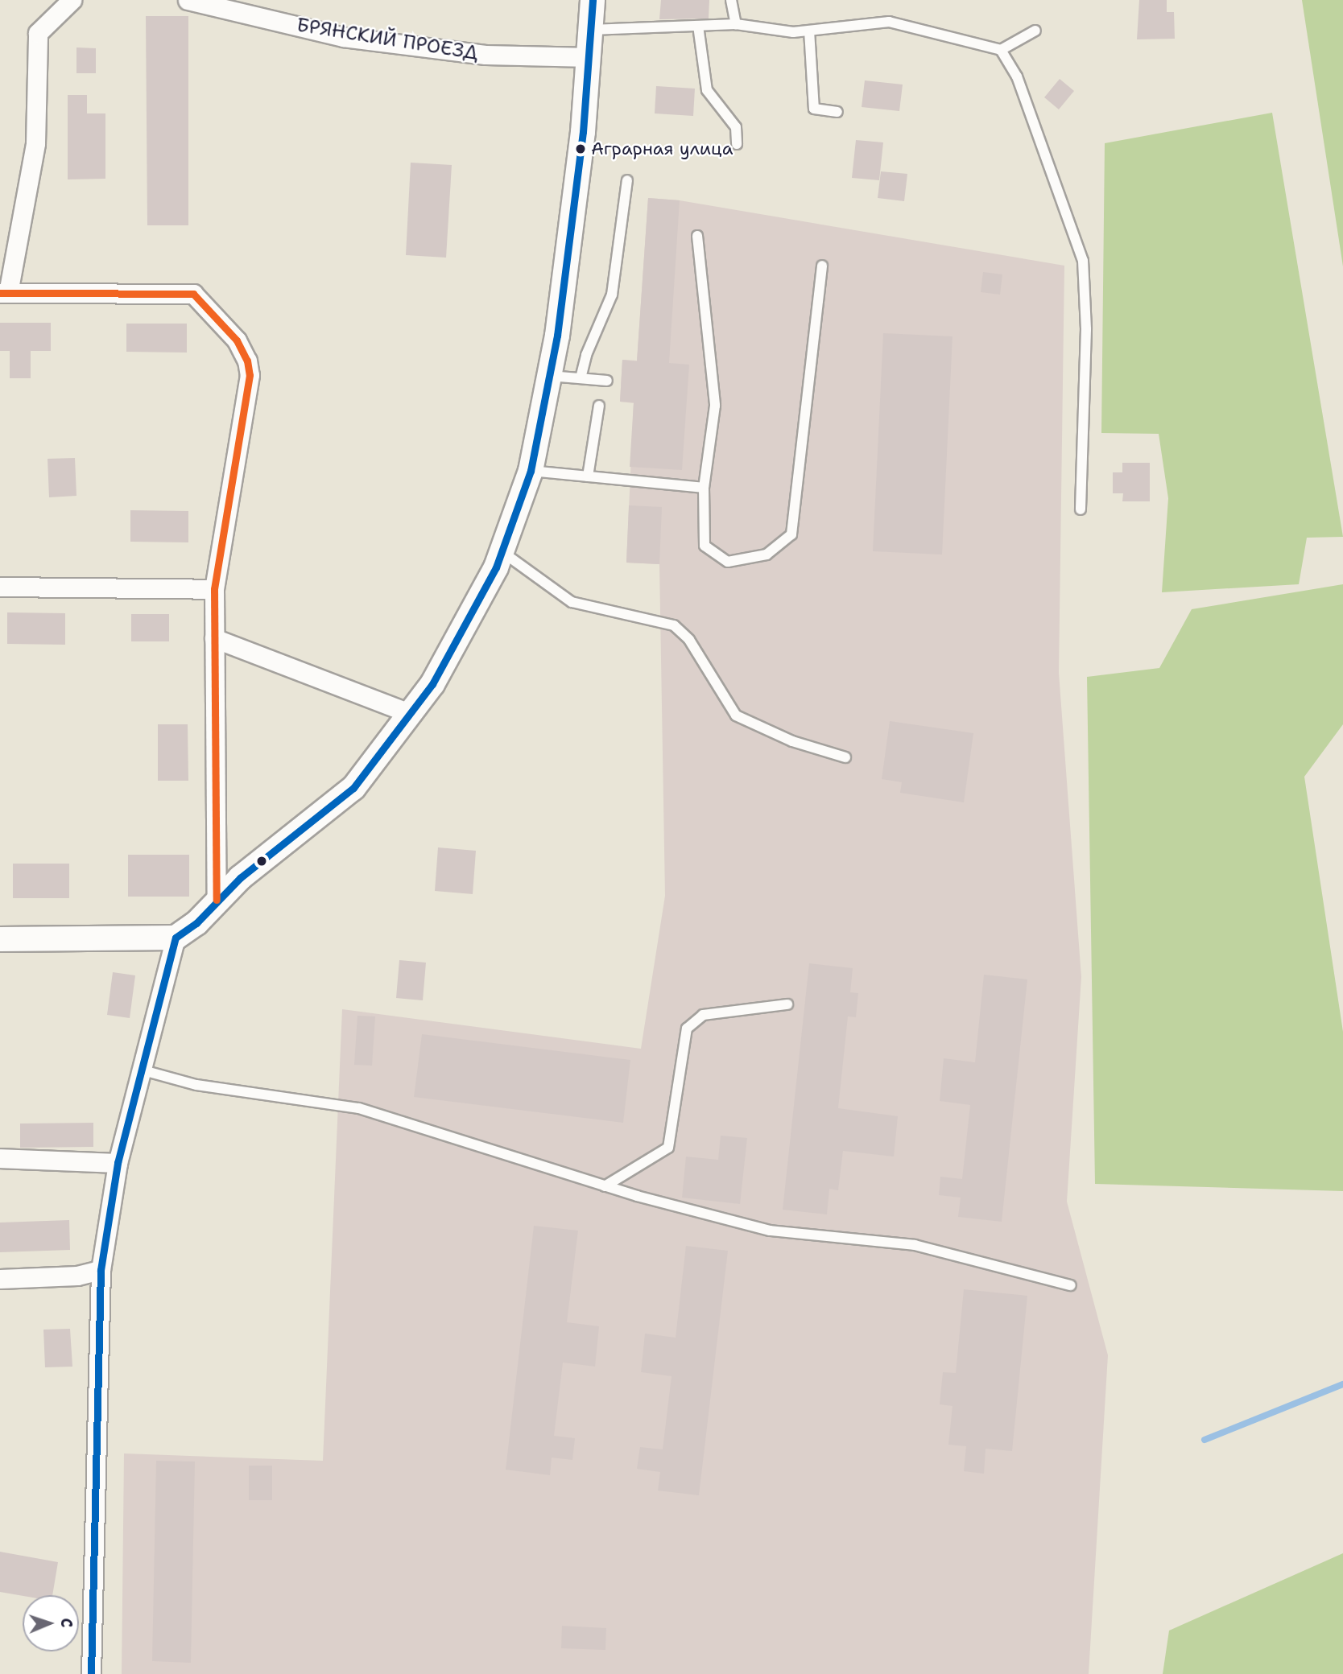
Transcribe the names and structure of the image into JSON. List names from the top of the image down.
{
  "streets": {
    "street": ["БРЯНСКИЙ ПРОЕЗД"]
  },
  "places": ["Аграрная улица"],
  "north": "right"
}
